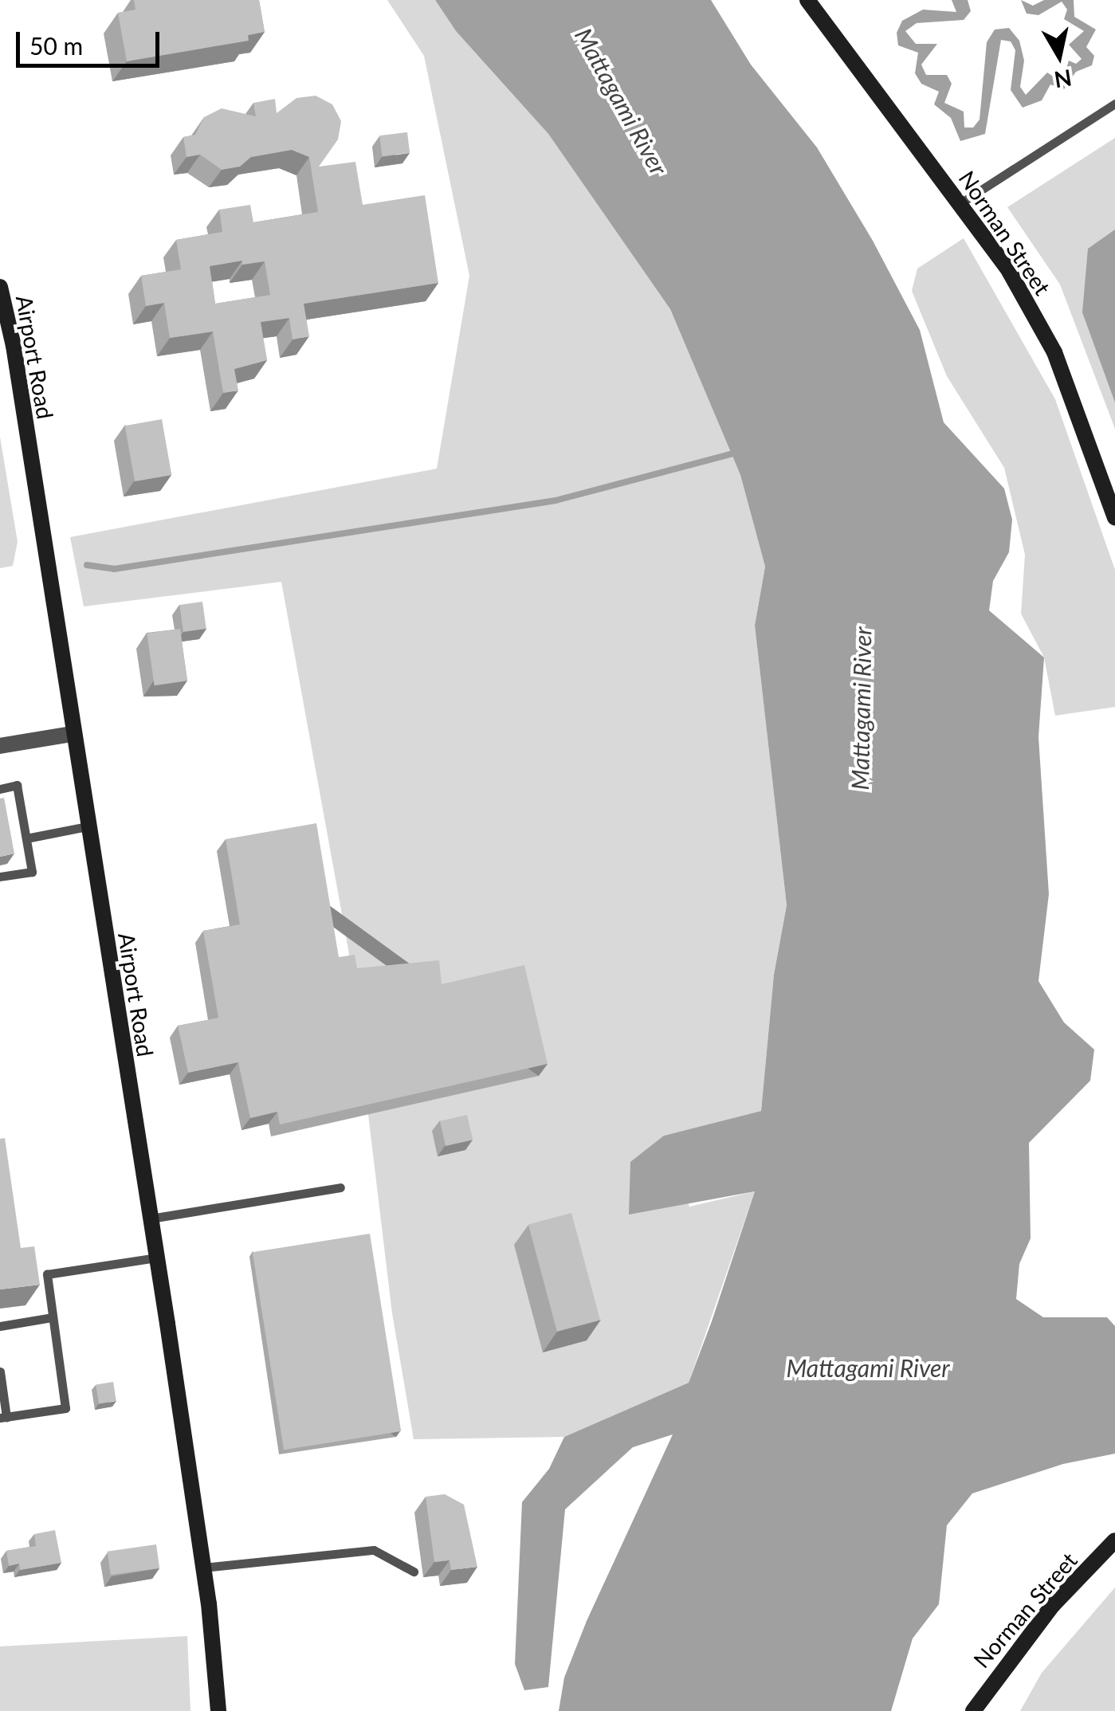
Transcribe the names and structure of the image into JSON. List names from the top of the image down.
{
  "streets": {
    "main road": ["Norman Street", "Airport Road"]
  },
  "water": ["Mattagami River"],
  "scale_bar": "50 m",
  "north": "bottom"
}
